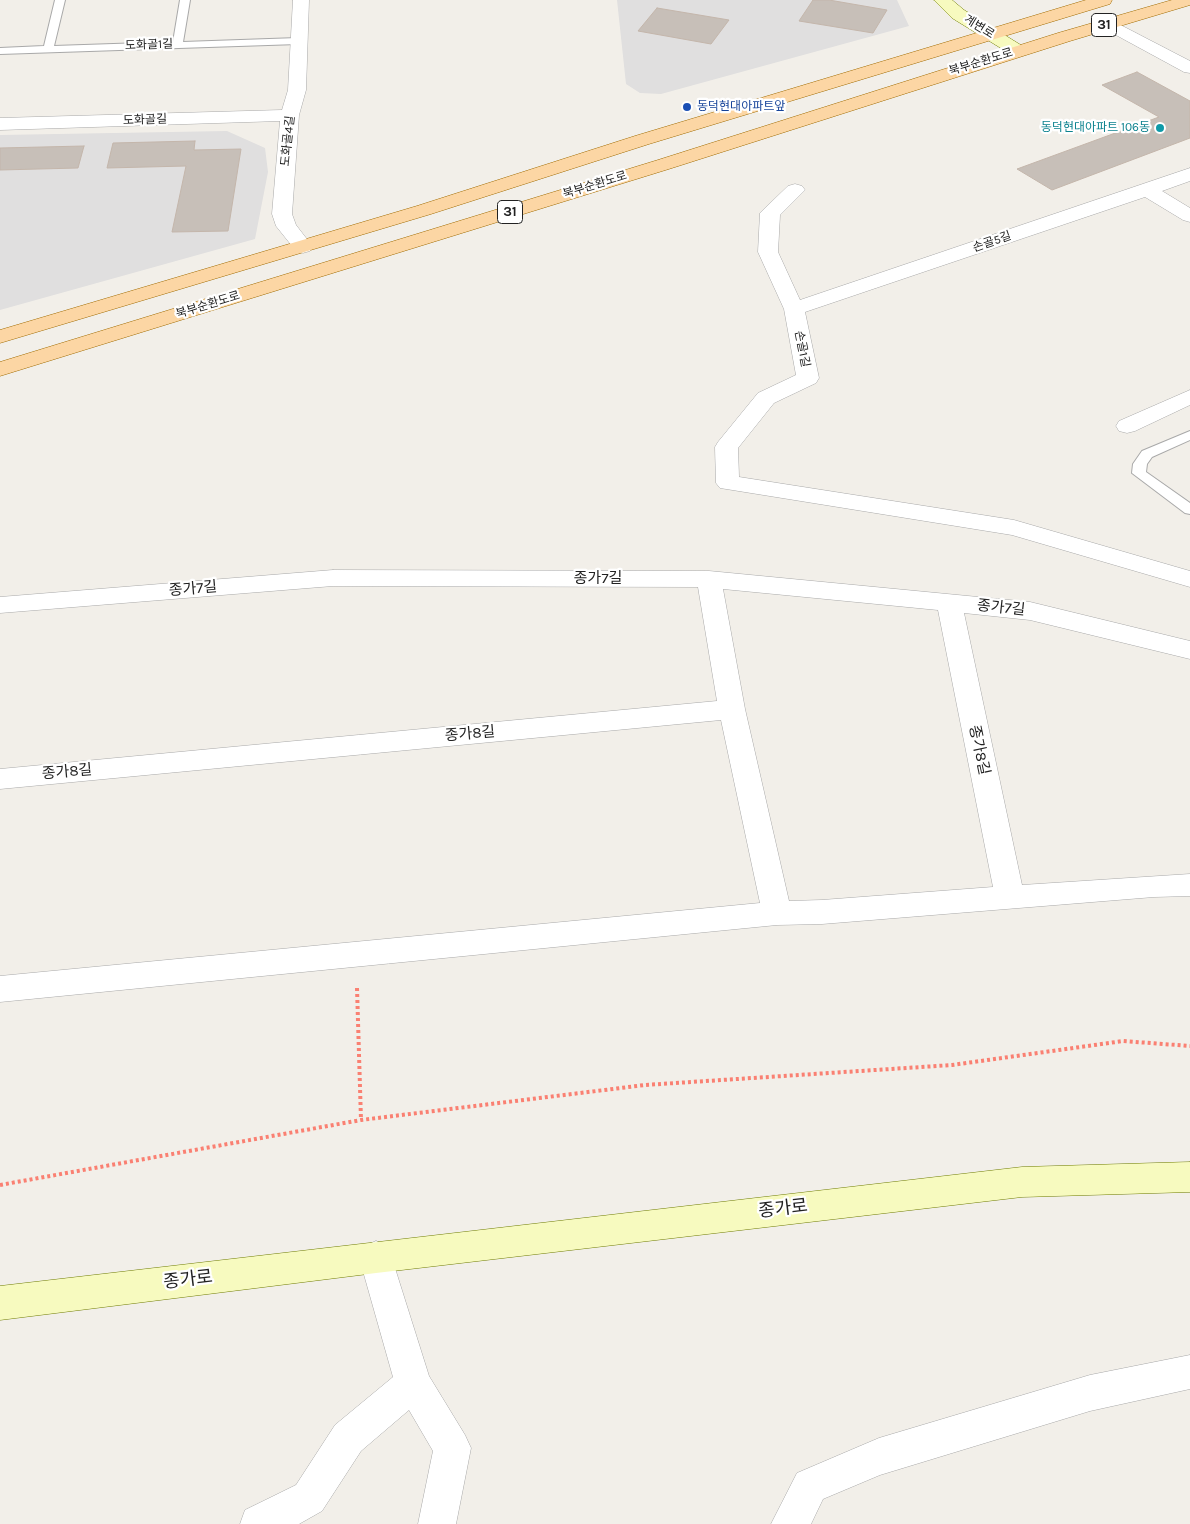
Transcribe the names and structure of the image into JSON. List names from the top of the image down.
{
  "streets": {
    "main road": [
      "31",
      "계변로",
      "북부순환도로",
      "종가로"
    ],
    "street": [
      "도화골길",
      "도화골4길",
      "손골5길",
      "손골1길",
      "종가7길",
      "종가8길"
    ],
    "lane": ["도화골1길"]
  },
  "crossings": [
    ["계변로", "북부순환도로"],
    ["도화골1길", "도화골4길"],
    ["북부순환도로", "도화골4길"],
    ["도화골길", "도화골4길"],
    ["손골5길", "손골1길"],
    ["종가7길", "종가8길"]
  ],
  "places": ["동덕현대아파트앞", "동덕현대아파트 106동"]
}
